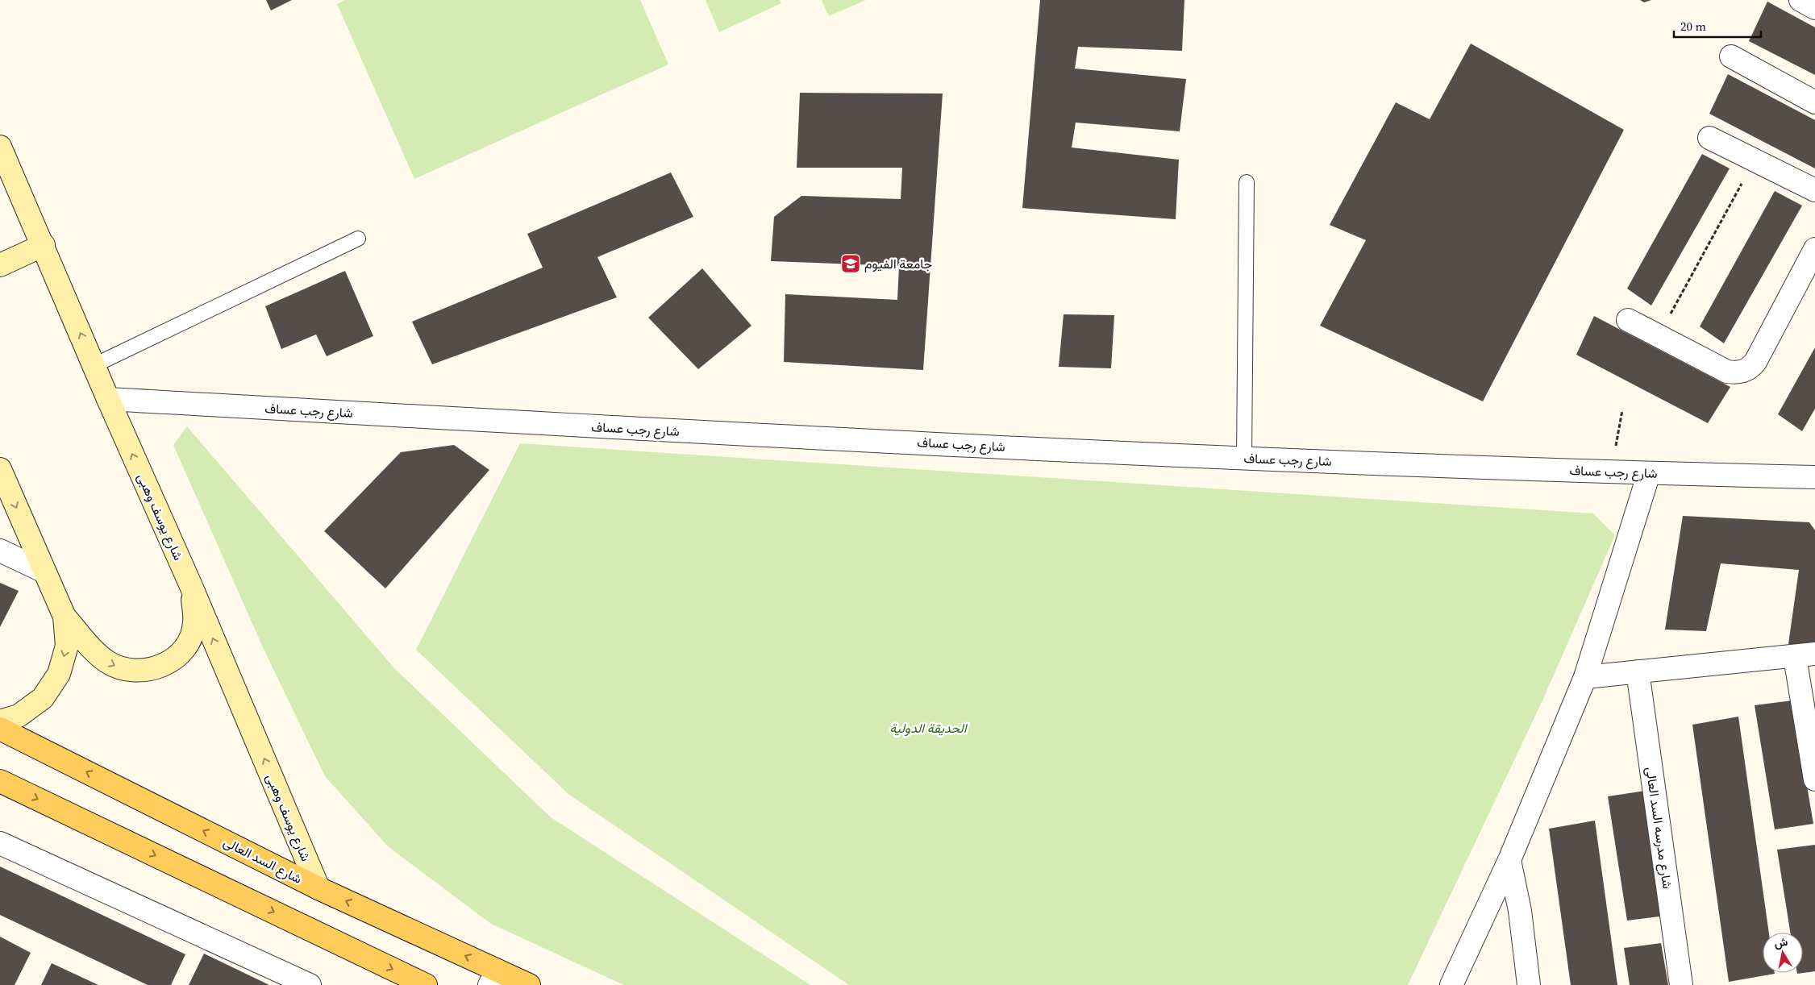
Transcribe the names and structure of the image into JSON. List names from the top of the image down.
{
  "streets": {
    "main road": ["شارع يوسف وهبى", "شارع السد العالى"],
    "street": ["شارع رجب عساف", "شارع مدرسه السد العالى"]
  },
  "crossings": [
    ["شارع رجب عساف", "شارع يوسف وهبى"],
    ["شارع يوسف وهبى", "شارع السد العالى"]
  ],
  "one_way": ["شارع يوسف وهبى"],
  "parks": ["الحديقة الدولية"],
  "places": {
    "school or university": ["جامعة الفيوم"]
  },
  "scale_bar": "20 m",
  "north": "top"
}
